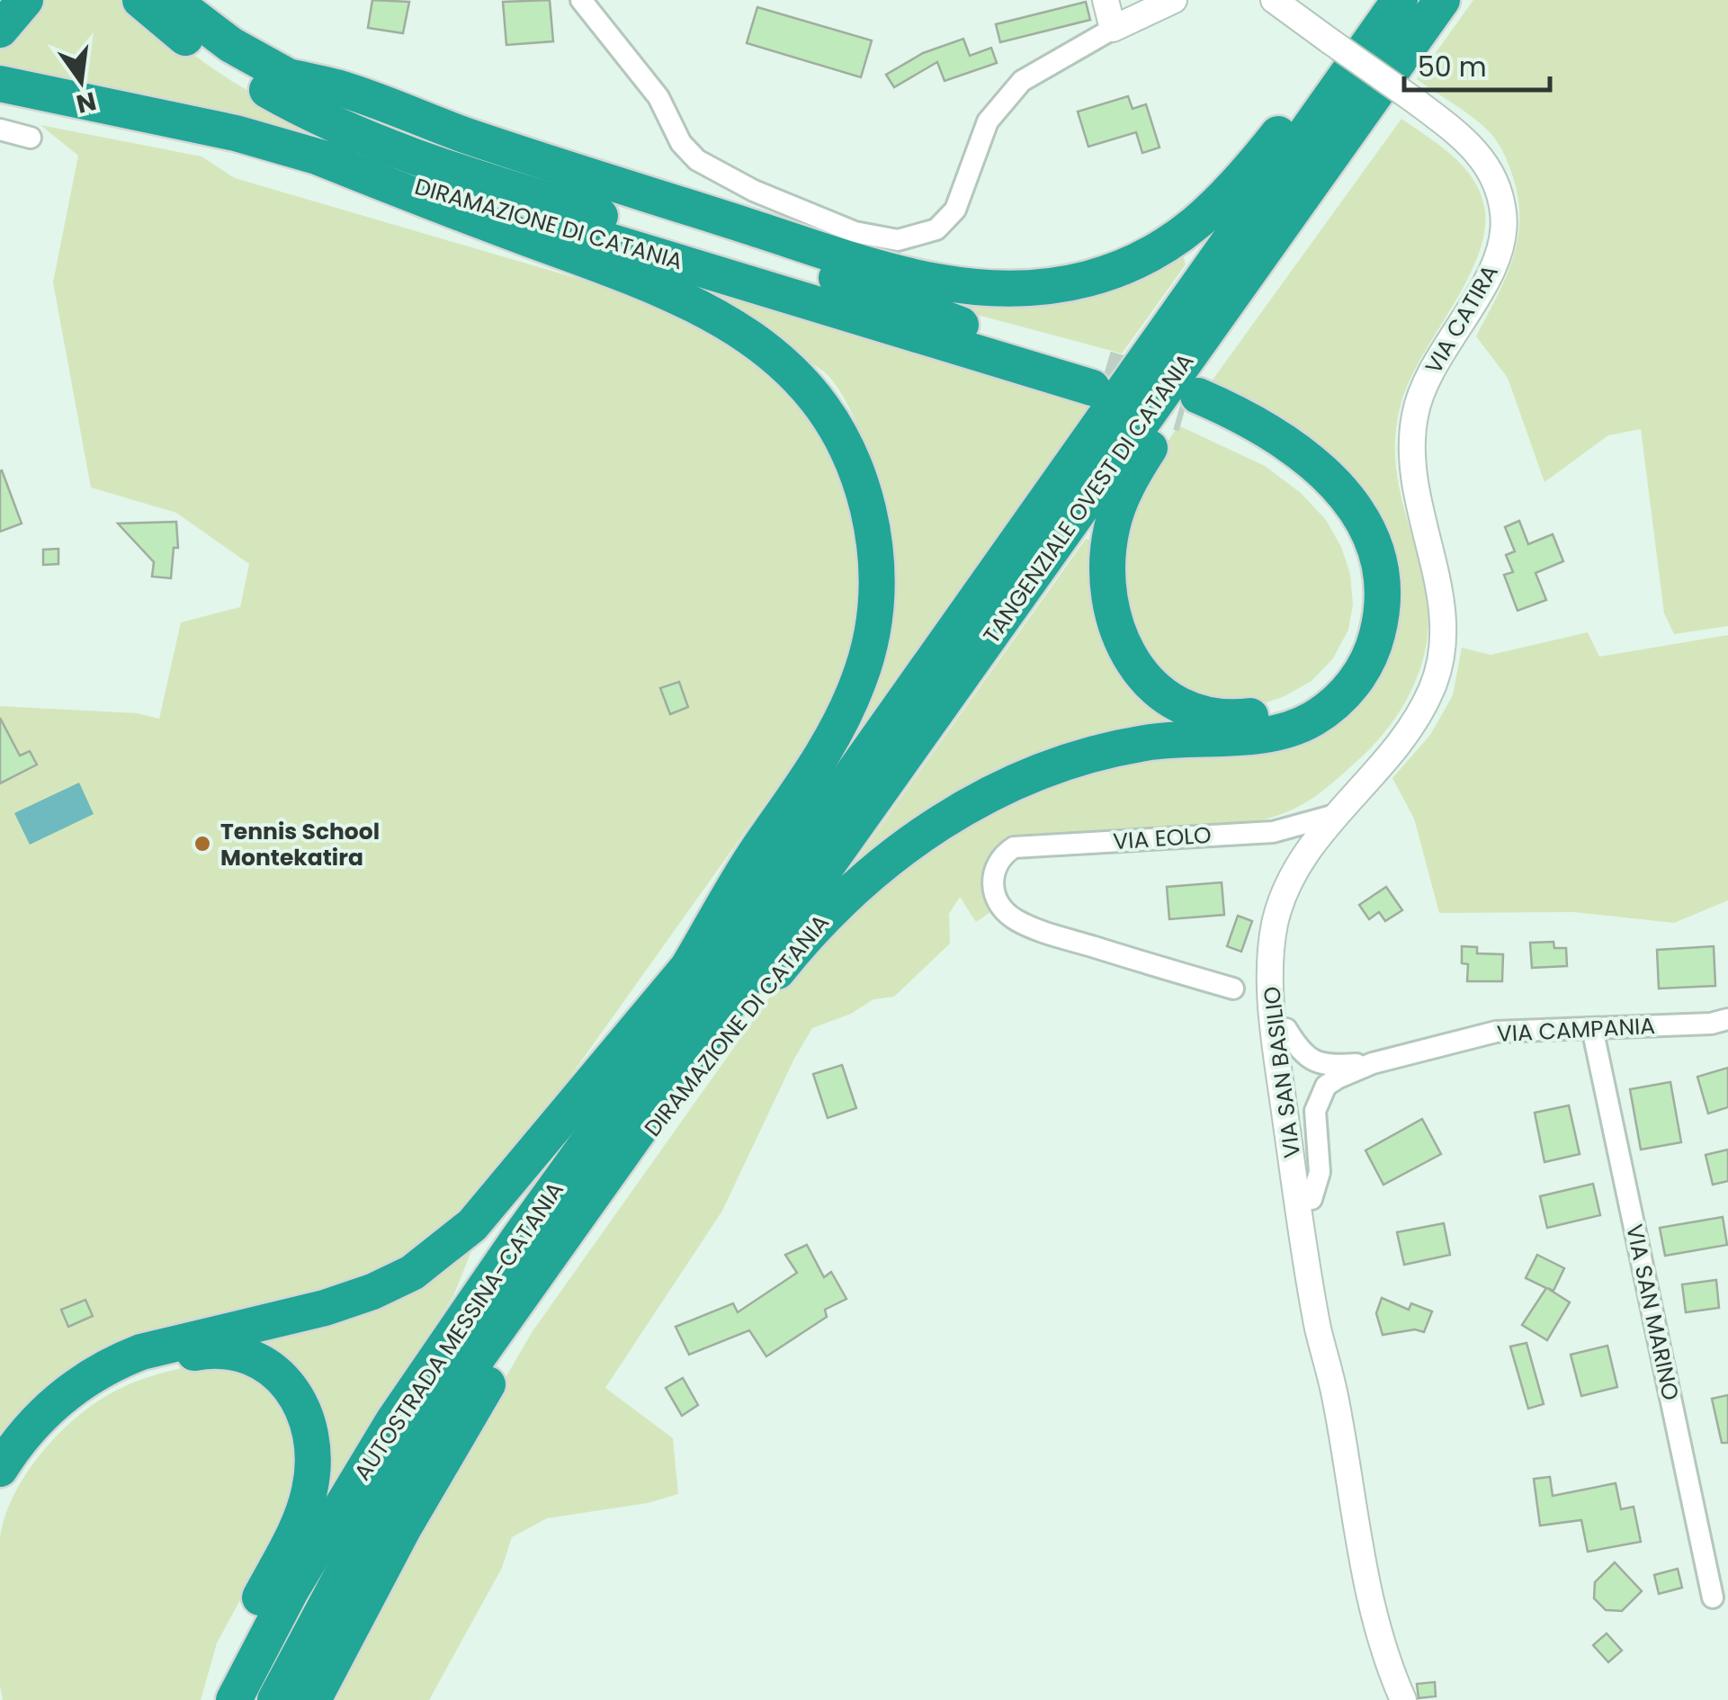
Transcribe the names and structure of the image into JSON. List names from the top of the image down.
{
  "streets": {
    "highway": ["DIRAMAZIONE DI CATANIA", "TANGENZIALE OVEST DI CATANIA", "AUTOSTRADA MESSINA-CATANIA"],
    "street": [
      "VIA CATIRA",
      "VIA EOLO",
      "VIA CAMPANIA",
      "VIA SAN BASILIO",
      "VIA SAN MARINO"
    ]
  },
  "crossings": [
    ["DIRAMAZIONE DI CATANIA", "TANGENZIALE OVEST DI CATANIA"],
    ["DIRAMAZIONE DI CATANIA", "AUTOSTRADA MESSINA-CATANIA"],
    ["VIA CATIRA", "VIA EOLO"],
    ["VIA CATIRA", "VIA SAN BASILIO"],
    ["TANGENZIALE OVEST DI CATANIA", "AUTOSTRADA MESSINA-CATANIA"],
    ["VIA EOLO", "VIA SAN BASILIO"],
    ["VIA CAMPANIA", "VIA SAN MARINO"]
  ],
  "places": ["Tennis School Montekatira"],
  "scale_bar": "50 m",
  "north": "bottom"
}
